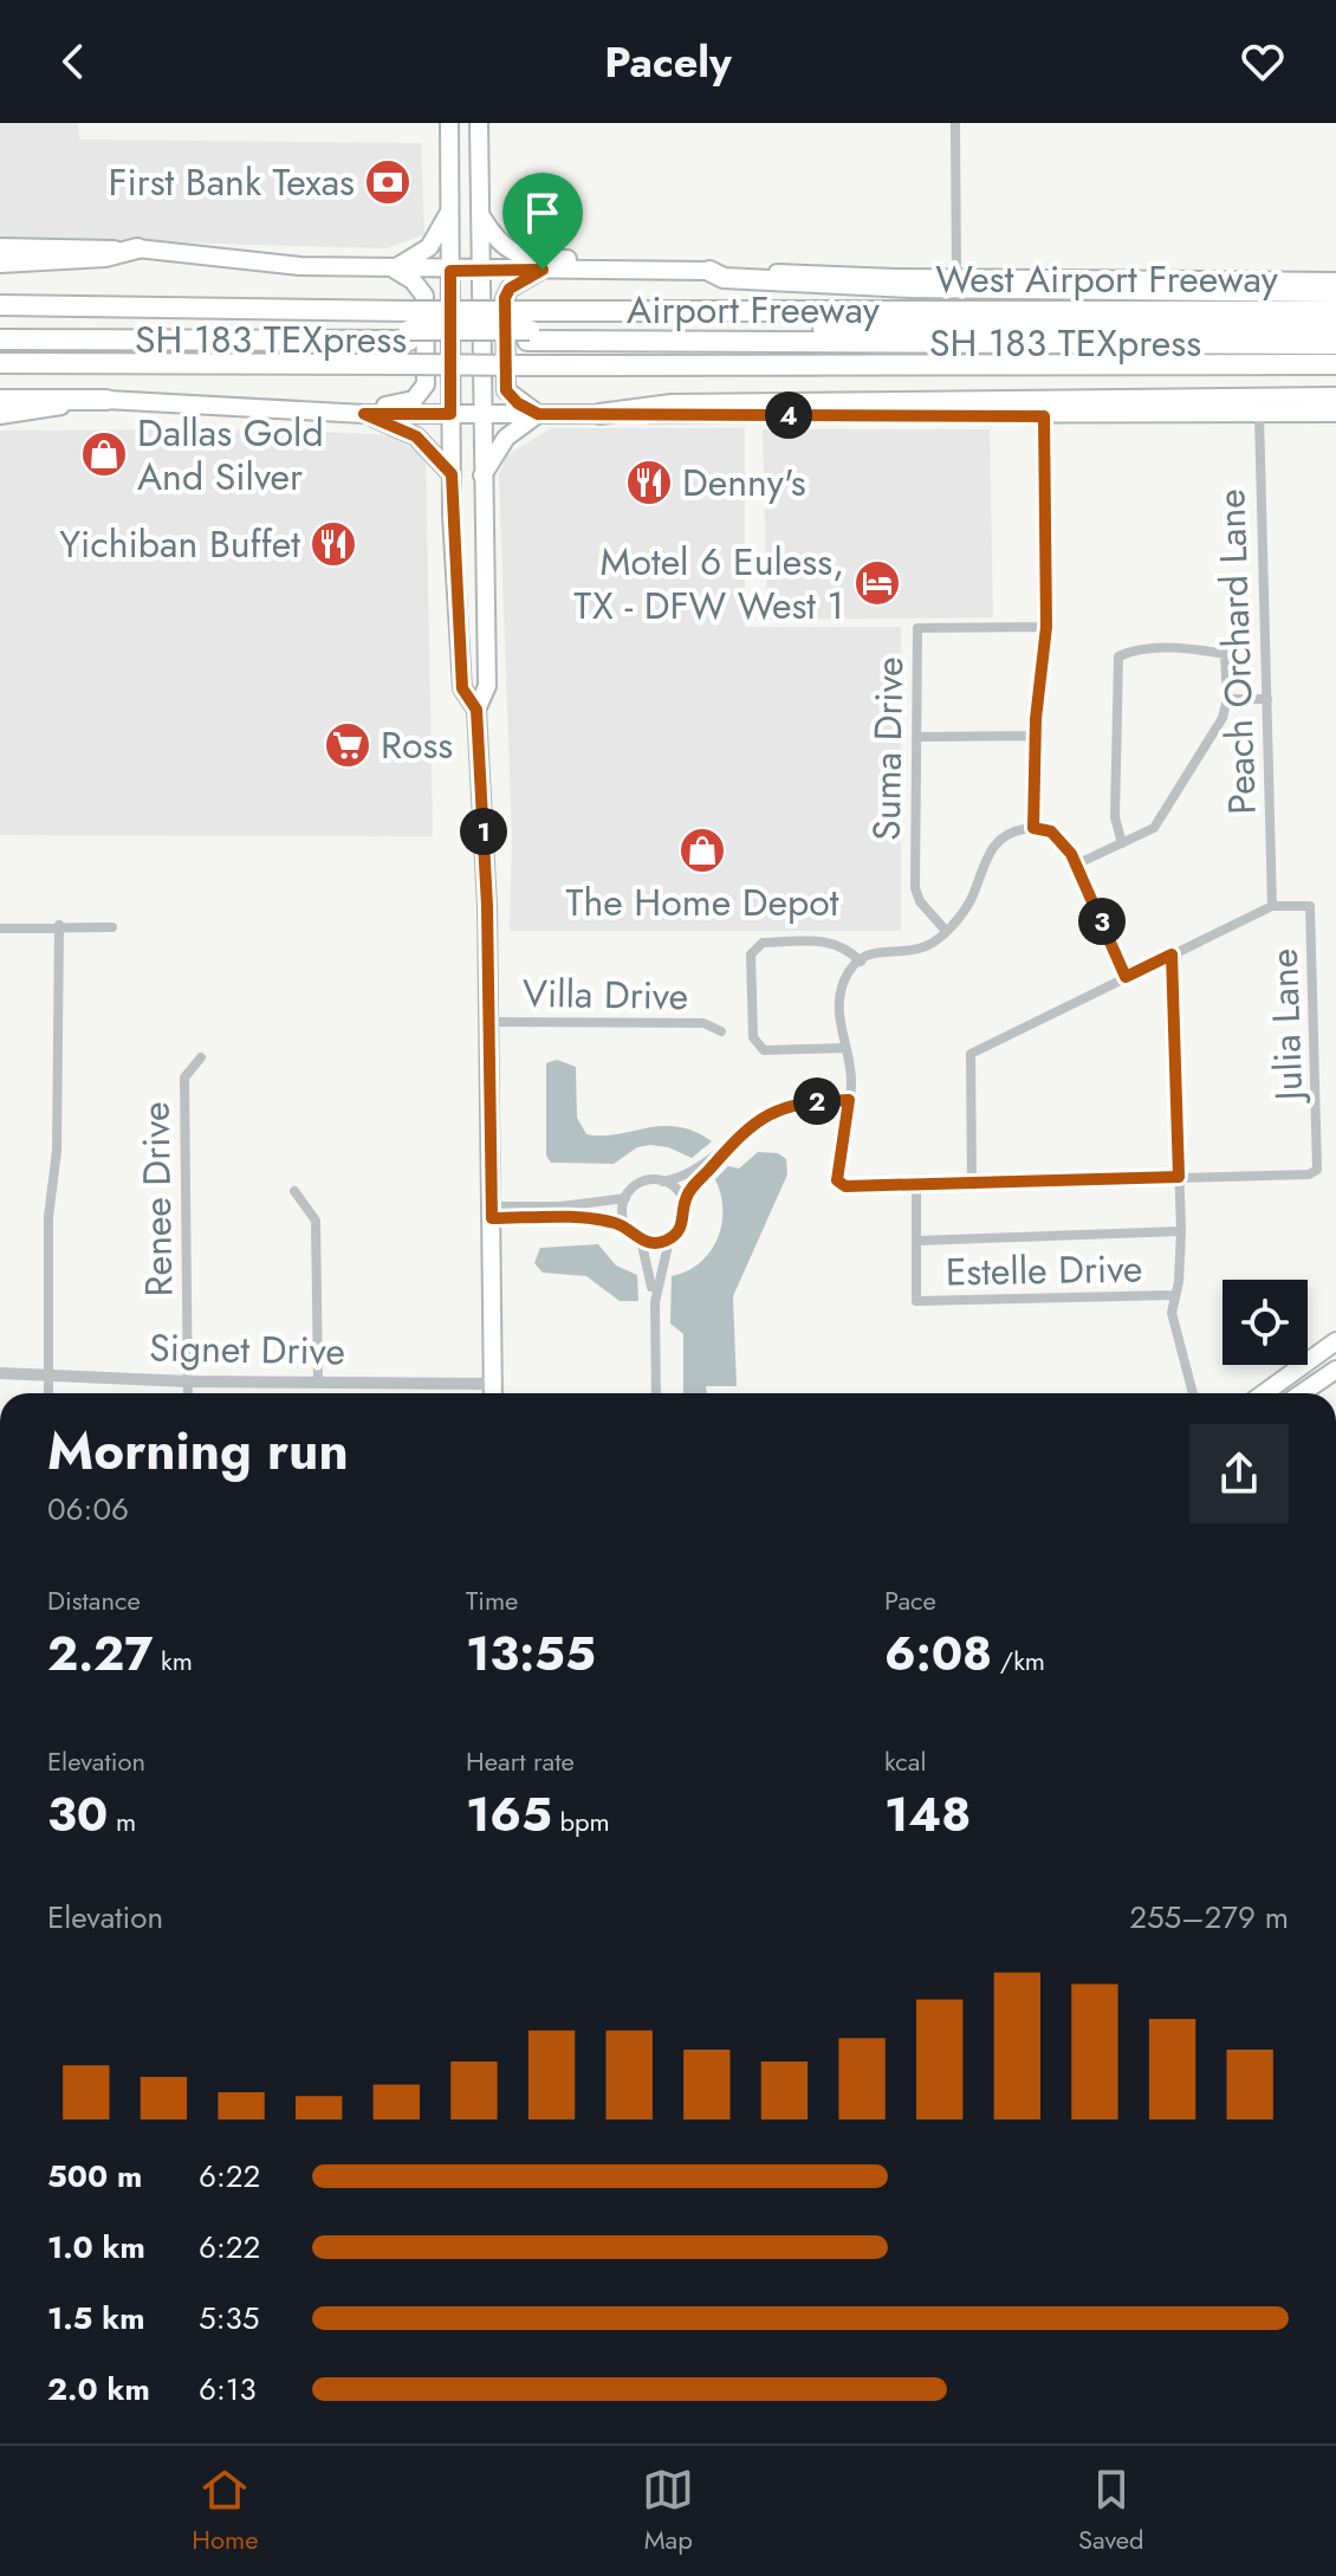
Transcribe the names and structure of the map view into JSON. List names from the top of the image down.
{
  "streets": {
    "highway": ["Airport Freeway", "SH 183 TEXpress"],
    "main road": ["West Airport Freeway"],
    "street": [
      "Peach Orchard Lane",
      "Suma Drive",
      "Villa Drive",
      "Julia Lane",
      "Renee Drive",
      "Estelle Drive",
      "Signet Drive"
    ]
  },
  "crossings": [
    ["Airport Freeway", "SH 183 TEXpress"],
    ["Peach Orchard Lane", "Julia Lane"],
    ["Renee Drive", "Signet Drive"]
  ],
  "places": {
    "bank": ["First Bank Texas"],
    "shop": ["Dallas Gold And Silver", "The Home Depot"],
    "restaurant": ["Denny's", "Yichiban Buffet"],
    "hotel": ["Motel 6 Euless, TX - DFW West 1"],
    "supermarket": ["Ross"]
  },
  "page": {
    "header": "Pacely",
    "pins": [
      "4",
      "1",
      "3",
      "2"
    ],
    "heading": ["Morning run", "06:06"],
    "stats": [
      ["Distance", "2.27 km"],
      ["Time", "13:55"],
      ["Pace", "6:08 /km"],
      ["Elevation", "30 m"],
      ["Heart rate", "165 bpm"],
      ["kcal", "148"]
    ],
    "chart": ["Elevation", "255–279 m"],
    "list": [
      {
        "name": "500 m",
        "note": "6:22"
      },
      {
        "name": "1.0 km",
        "note": "6:22"
      },
      {
        "name": "1.5 km",
        "note": "5:35"
      },
      {
        "name": "2.0 km",
        "note": "6:13"
      }
    ],
    "tabs": ["Home", "Map", "Saved"]
  }
}
